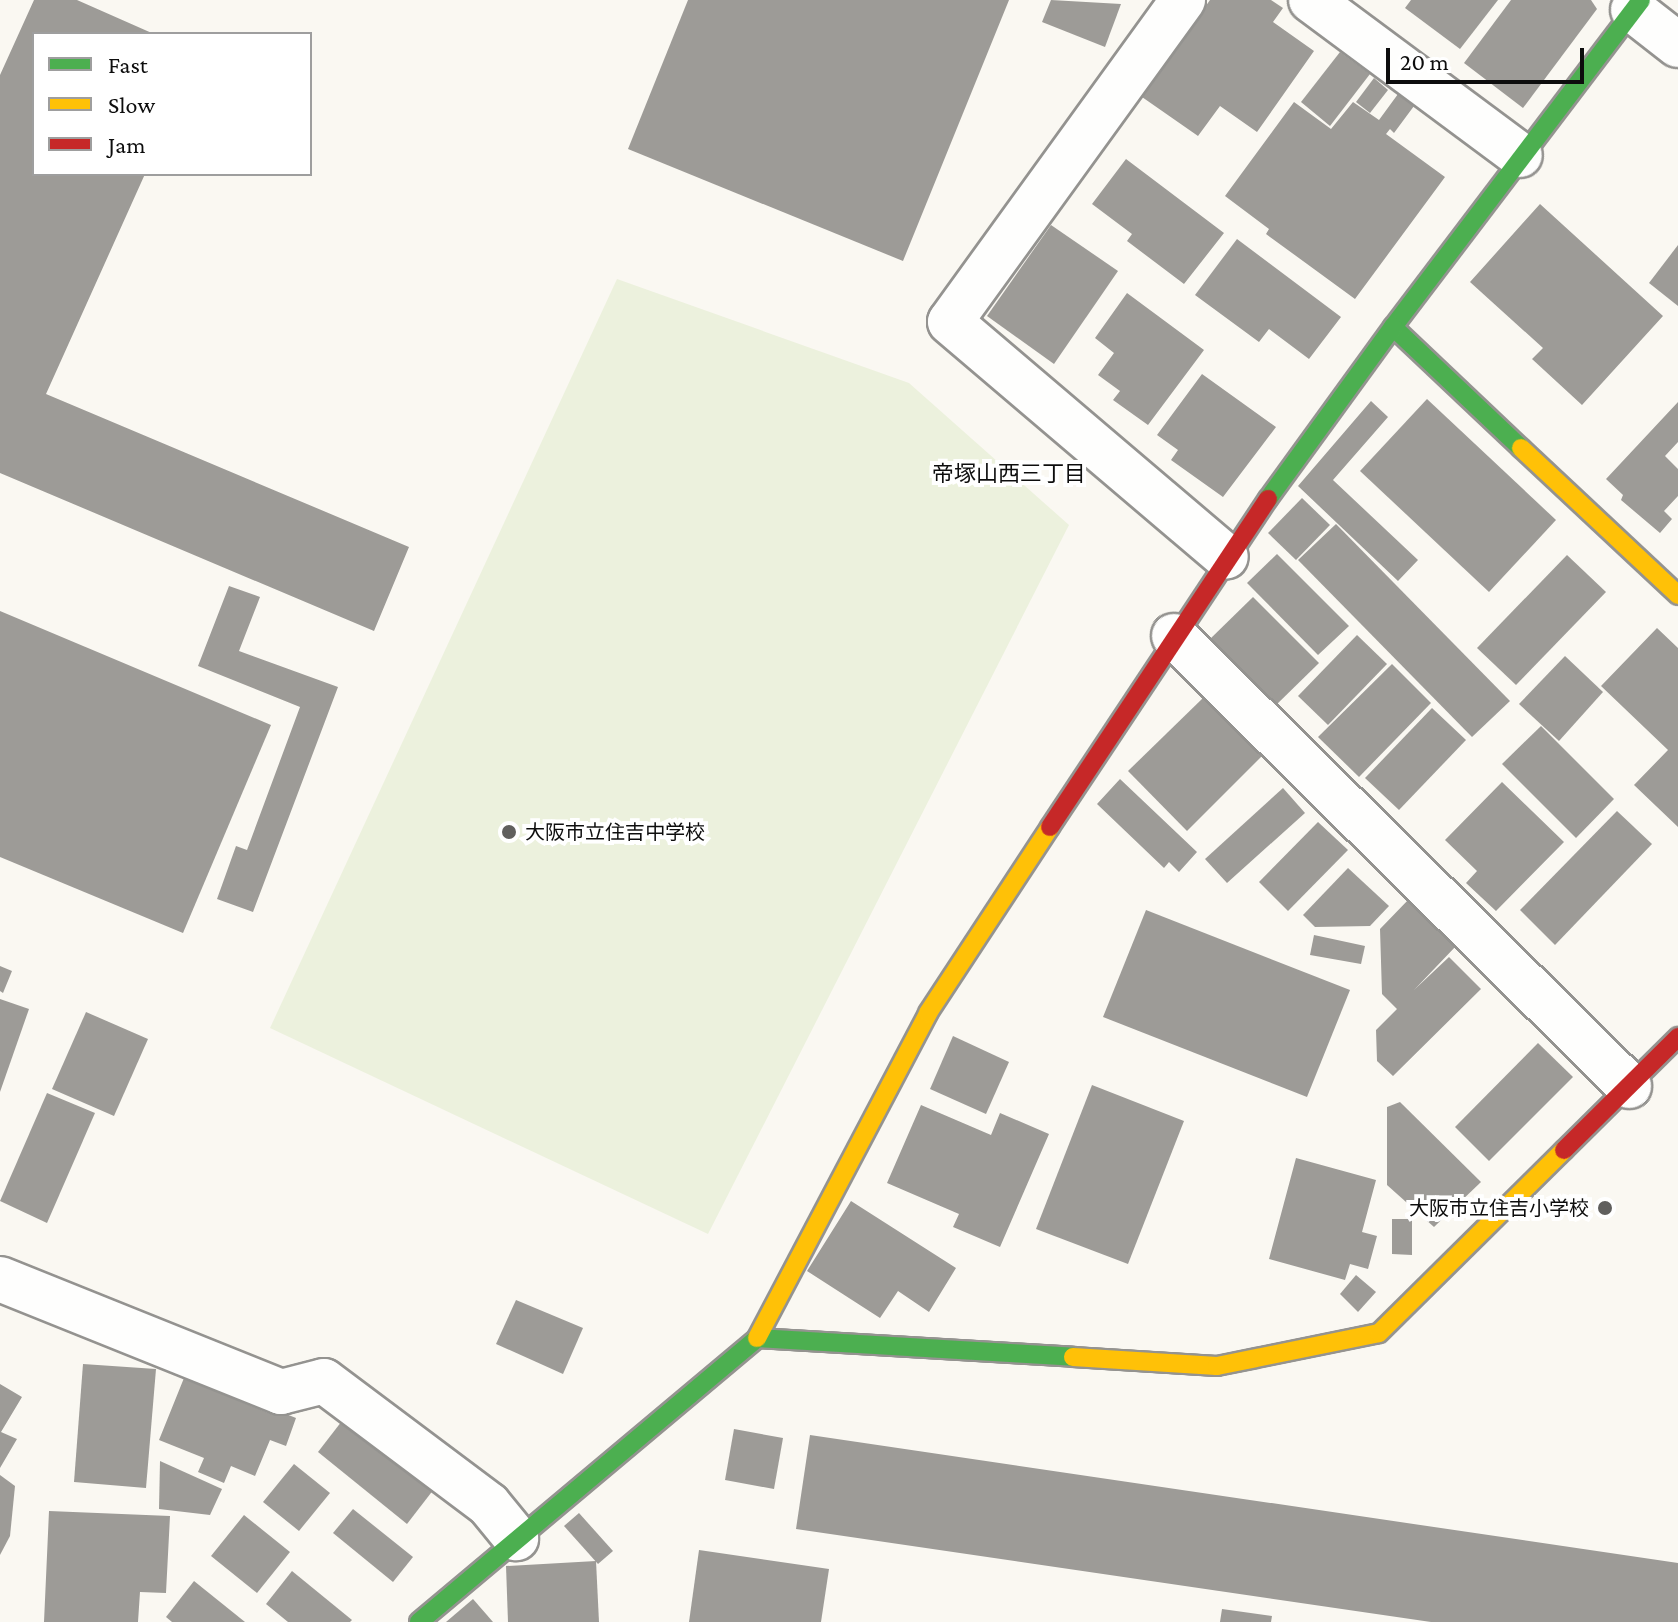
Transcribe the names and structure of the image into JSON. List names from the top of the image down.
{
  "districts": ["帝塚山西三丁目"],
  "places": ["大阪市立住吉中学校", "大阪市立住吉小学校"],
  "legend": ["Fast", "Slow", "Jam"],
  "scale_bar": "20 m"
}
